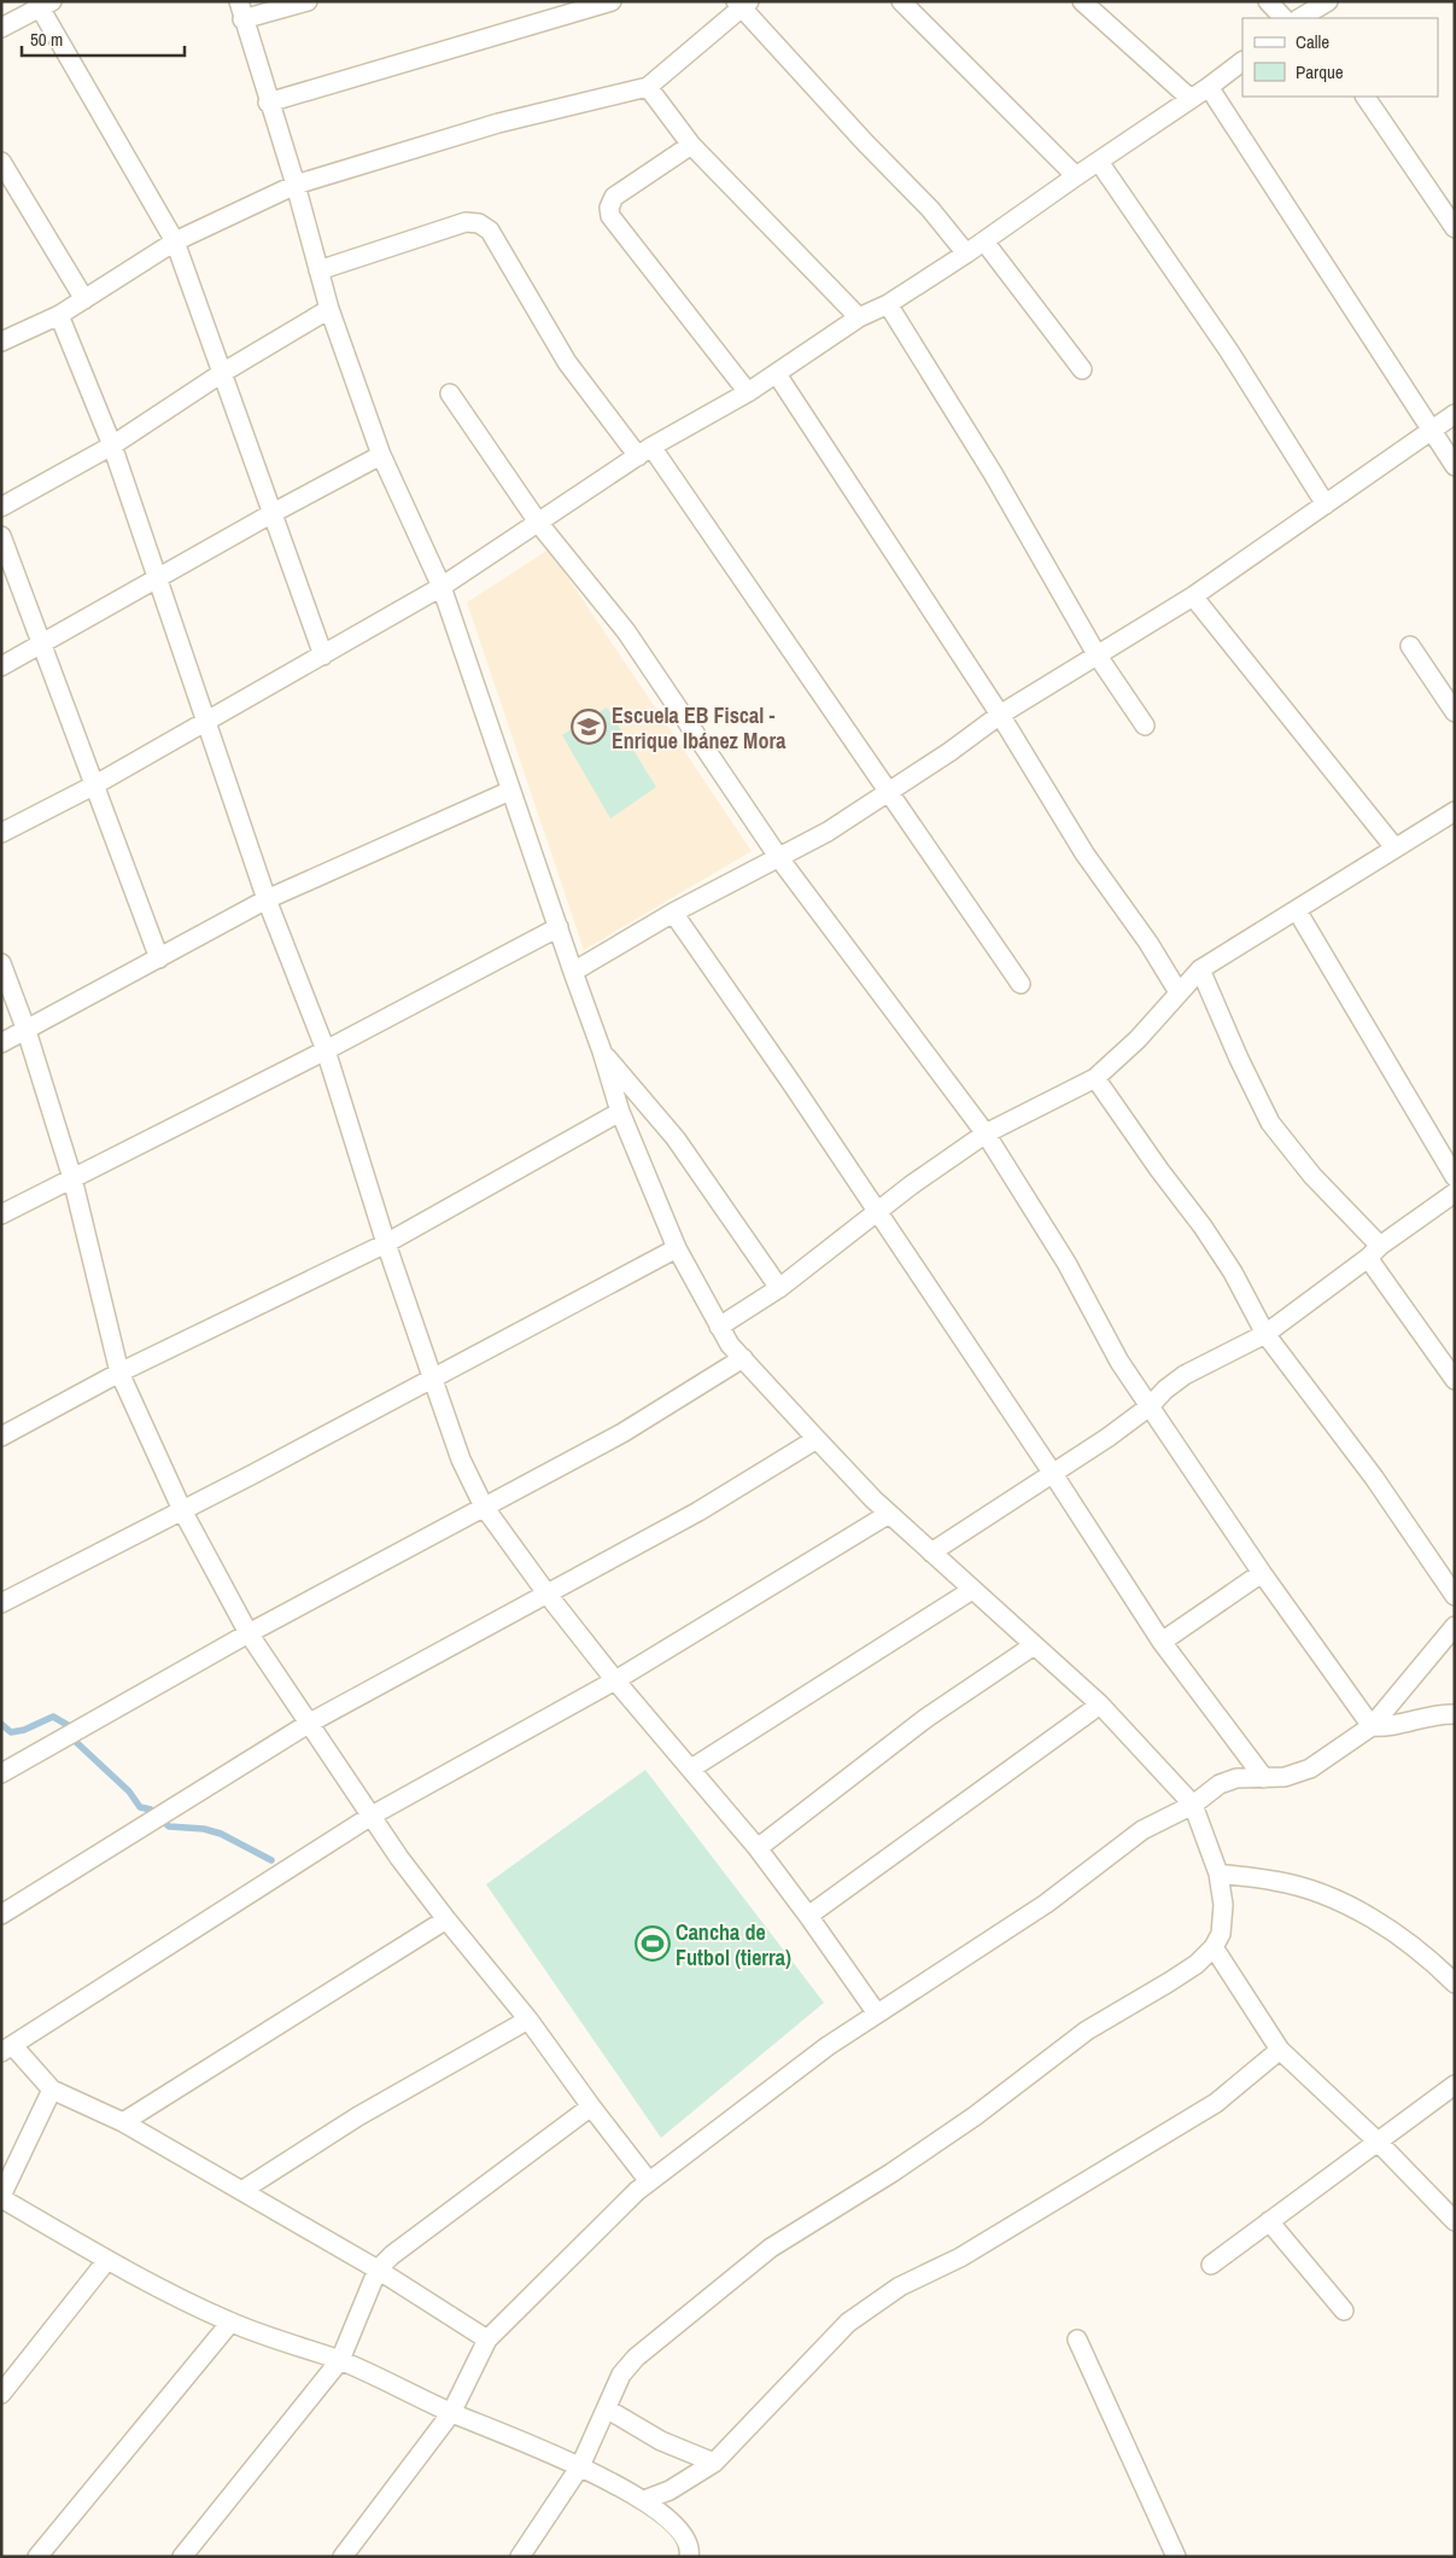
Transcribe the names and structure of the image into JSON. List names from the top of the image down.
{
  "places": {
    "school or university": ["Escuela EB Fiscal - Enrique Ibánez Mora"],
    "sports": ["Cancha de Futbol (tierra)"]
  },
  "legend": ["Calle", "Parque"],
  "scale_bar": "50 m"
}
